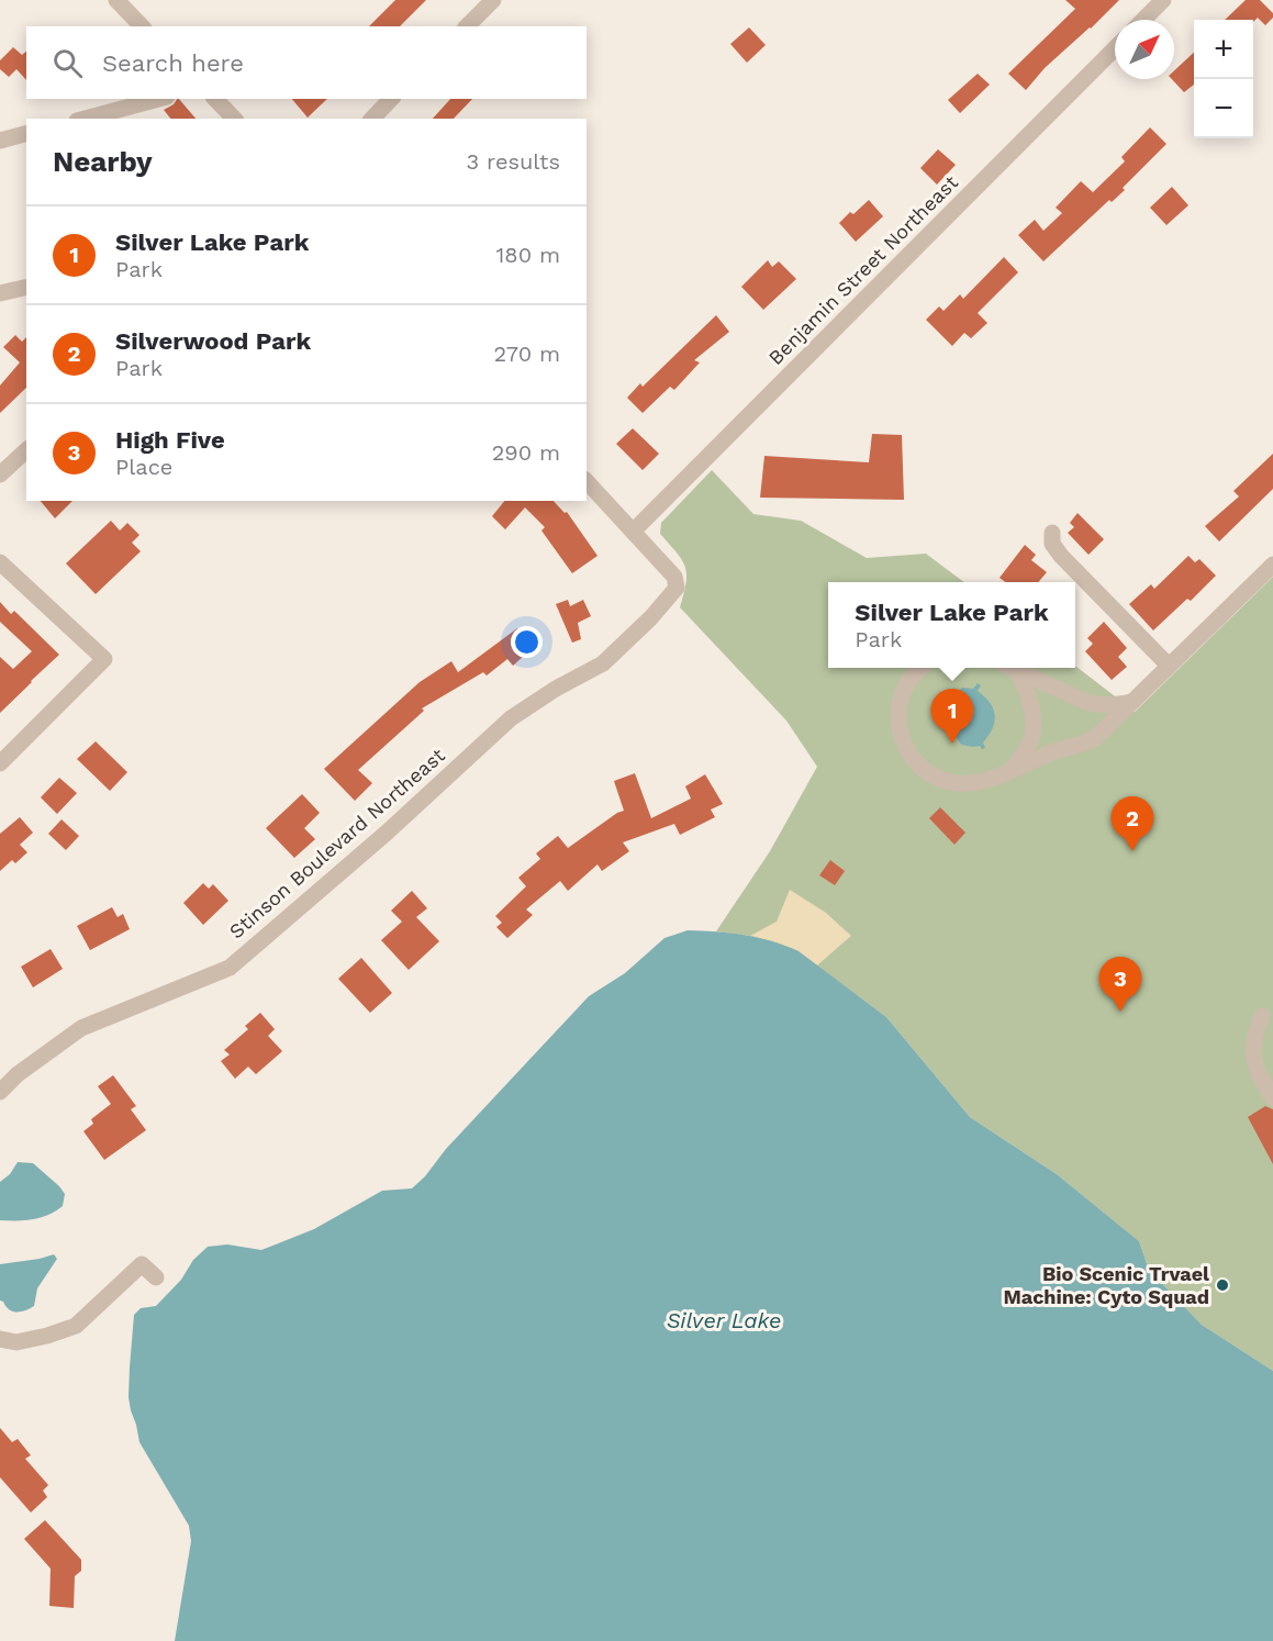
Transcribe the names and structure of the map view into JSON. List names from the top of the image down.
{
  "streets": {
    "street": ["Benjamin Street Northeast", "Stinson Boulevard Northeast"]
  },
  "crossings": [
    ["Benjamin Street Northeast", "Stinson Boulevard Northeast"]
  ],
  "water": ["Silver Lake"],
  "places": ["Bio Scenic Trvael Machine: Cyto Squad"],
  "north": "top right",
  "page": {
    "map_buttons": ["+", "−"],
    "search": "Search here",
    "heading": ["Nearby", "3 results"],
    "list": [
      {
        "mark": "1",
        "name": "Silver Lake Park",
        "note": "Park",
        "value": "180 m"
      },
      {
        "mark": "2",
        "name": "Silverwood Park",
        "note": "Park",
        "value": "270 m"
      },
      {
        "mark": "3",
        "name": "High Five",
        "note": "Place",
        "value": "290 m"
      }
    ],
    "popup": ["Silver Lake Park", "Park"],
    "pins": ["1", "2", "3"]
  }
}
